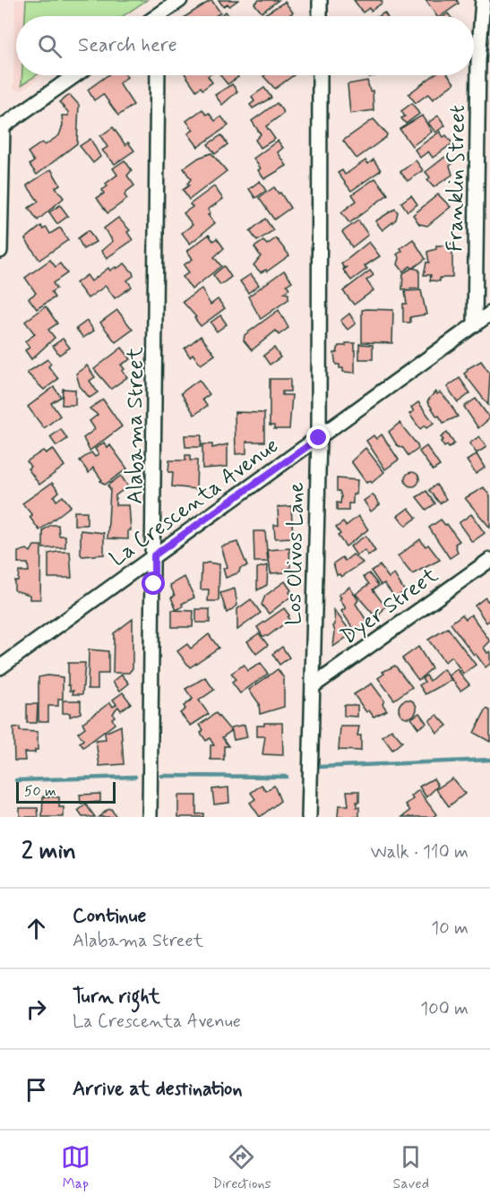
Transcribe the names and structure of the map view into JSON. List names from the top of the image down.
{
  "streets": {
    "street": [
      "Franklin Street",
      "Alabama Street",
      "La Crescenta Avenue",
      "Los Olivos Lane",
      "Dyer Street"
    ]
  },
  "crossings": [
    ["Franklin Street", "La Crescenta Avenue"],
    ["Alabama Street", "La Crescenta Avenue"],
    ["La Crescenta Avenue", "Los Olivos Lane"],
    ["Los Olivos Lane", "Dyer Street"]
  ],
  "scale_bar": "50 m",
  "page": {
    "search": "Search here",
    "scale": "50 m",
    "heading": ["2 min", "Walk · 110 m"],
    "list": [
      ["Continue", "Alabama Street", "10 m"],
      ["Turn right", "La Crescenta Avenue", "100 m"],
      "Arrive at destination"
    ],
    "nav": ["Map", "Directions", "Saved"]
  }
}
